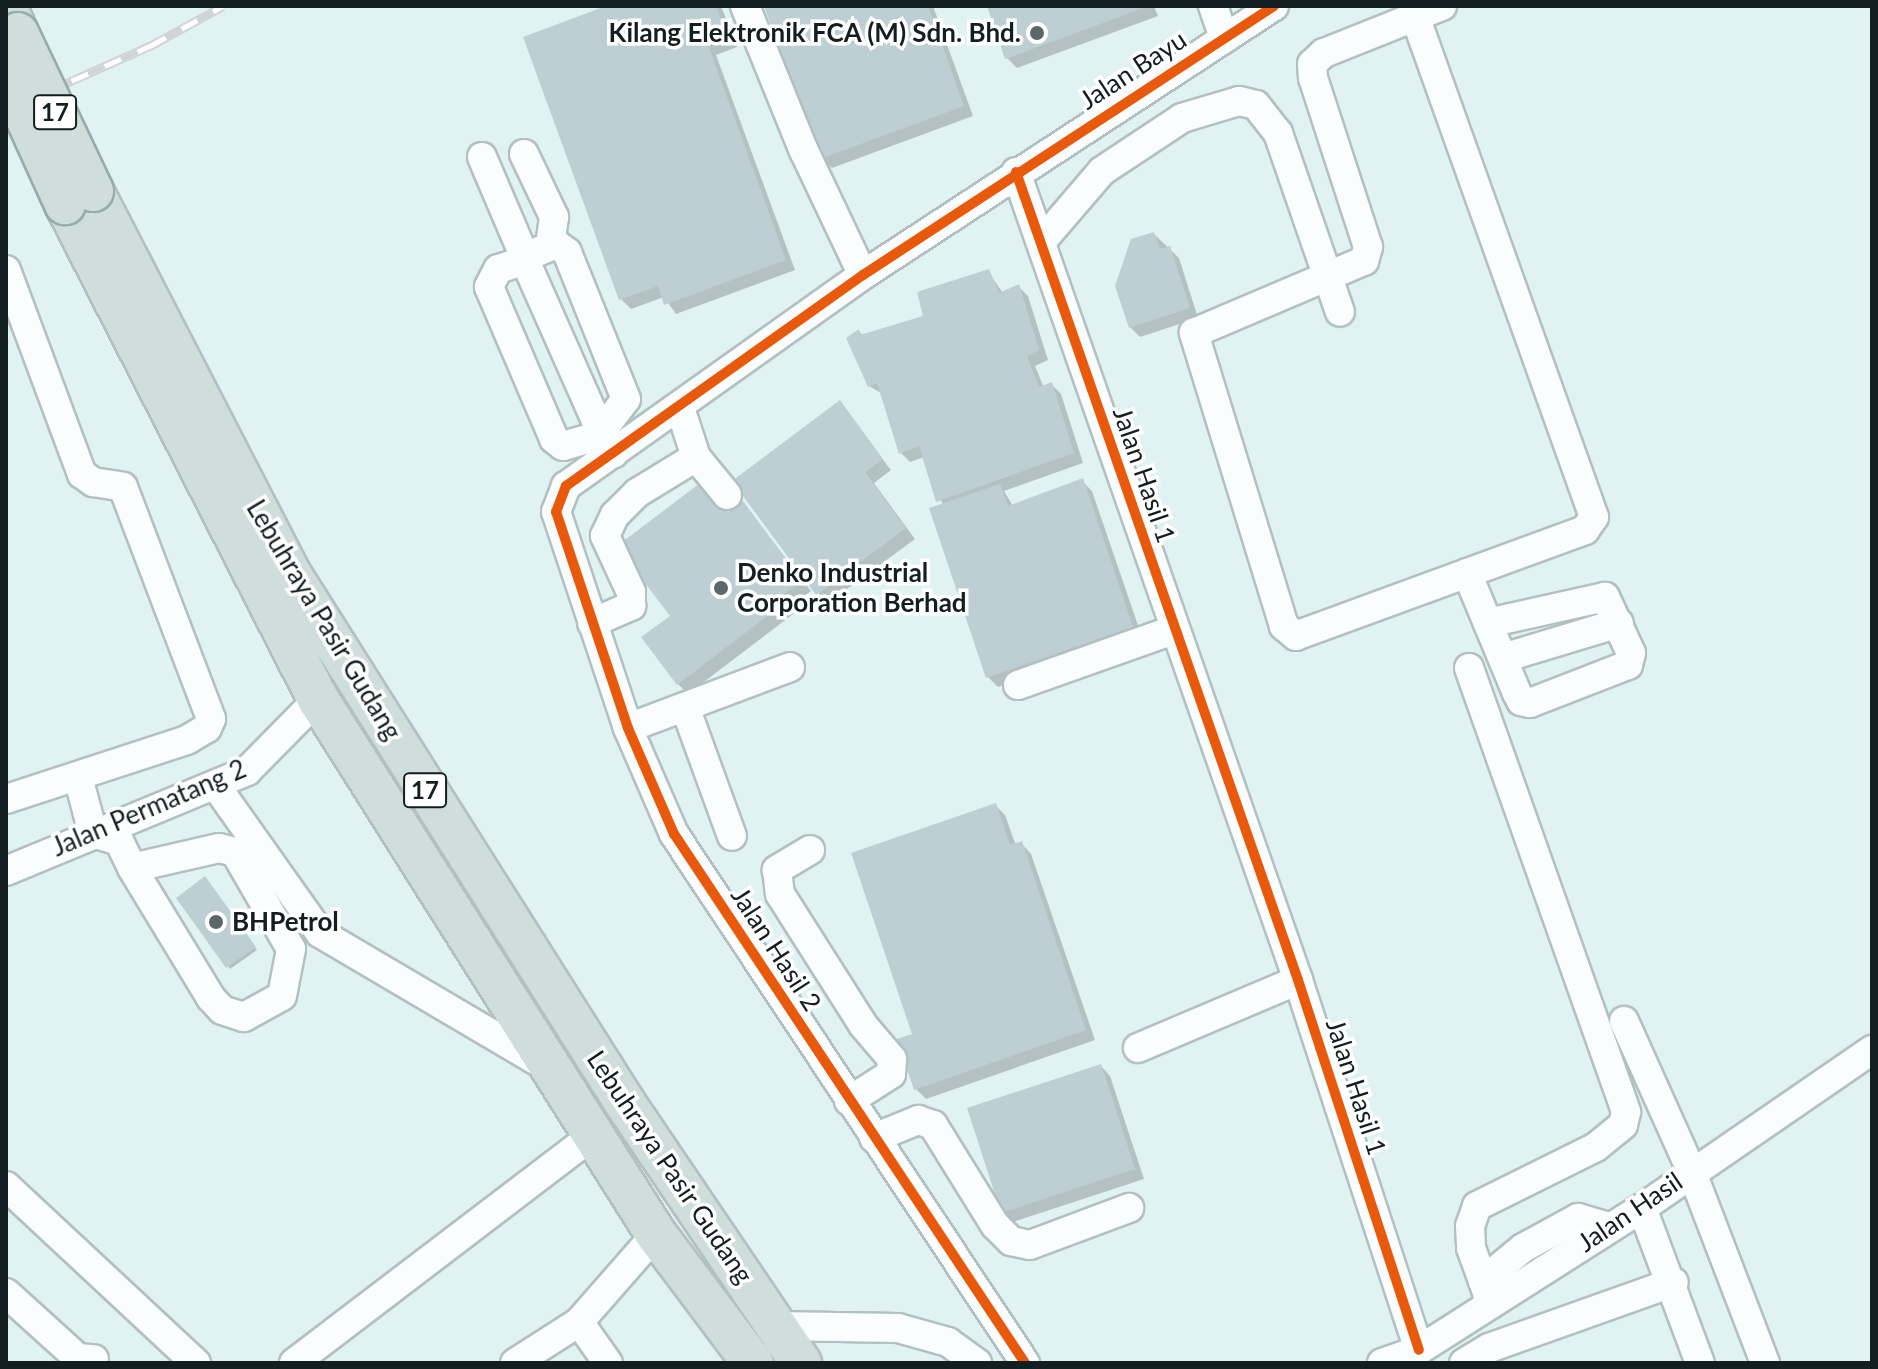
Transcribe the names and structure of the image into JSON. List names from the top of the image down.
{
  "streets": {
    "highway": ["17", "Lebuhraya Pasir Gudang"],
    "street": [
      "Jalan Bayu",
      "Jalan Hasil 1",
      "Jalan Permatang 2",
      "Jalan Hasil 2",
      "Jalan Hasil"
    ]
  },
  "crossings": [
    ["Jalan Bayu", "Jalan Hasil 1"],
    ["Jalan Hasil 1", "Jalan Hasil"],
    ["Lebuhraya Pasir Gudang", "Jalan Permatang 2"]
  ],
  "places": ["Kilang Elektronik FCA (M) Sdn. Bhd.", "Denko Industrial Corporation Berhad", "BHPetrol"]
}
